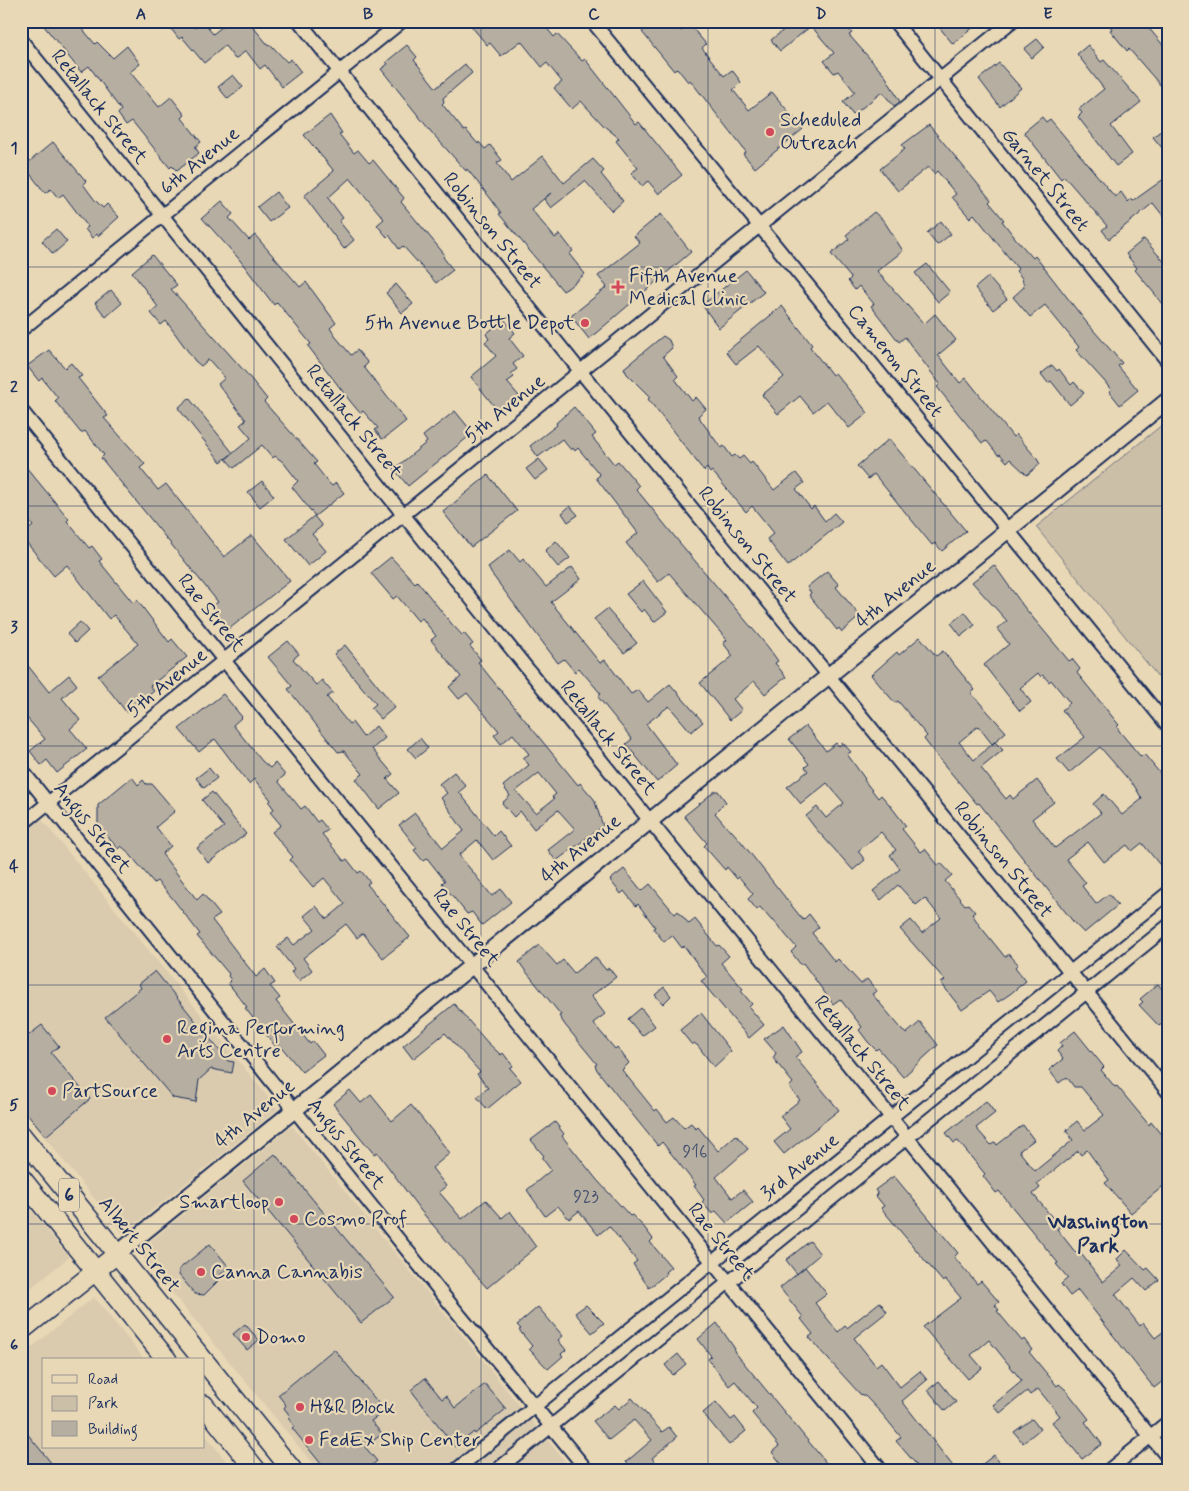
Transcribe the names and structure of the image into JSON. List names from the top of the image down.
{
  "streets": {
    "main road": ["4th Avenue", "6", "Albert Street"],
    "street": [
      "Retallack Street",
      "6th Avenue",
      "Garnet Street",
      "Robinson Street",
      "Cameron Street",
      "5th Avenue",
      "Rae Street",
      "Angus Street",
      "3rd Avenue"
    ]
  },
  "crossings": [
    ["Retallack Street", "6th Avenue"],
    ["Retallack Street", "5th Avenue"],
    ["Retallack Street", "4th Avenue"],
    ["Retallack Street", "3rd Avenue"],
    ["6th Avenue", "Robinson Street"],
    ["Garnet Street", "5th Avenue"],
    ["Robinson Street", "5th Avenue"],
    ["Robinson Street", "4th Avenue"],
    ["Robinson Street", "3rd Avenue"],
    ["Cameron Street", "5th Avenue"],
    ["Cameron Street", "4th Avenue"],
    ["5th Avenue", "Rae Street"],
    ["5th Avenue", "Angus Street"],
    ["4th Avenue", "Rae Street"],
    ["4th Avenue", "Angus Street"],
    ["4th Avenue", "6"],
    ["4th Avenue", "Albert Street"],
    ["Rae Street", "3rd Avenue"],
    ["Angus Street", "3rd Avenue"]
  ],
  "districts": ["Washington Park"],
  "places": {
    "other": [
      "Scheduled Outreach",
      "5th Avenue Bottle Depot",
      "Regina Performing Arts Centre",
      "PartSource",
      "Smartloop",
      "Cosmo Prof",
      "Canna Cannabis",
      "Domo",
      "H&R Block",
      "FedEx Ship Center"
    ],
    "health": ["Fifth Avenue Medical Clinic"]
  },
  "house_numbers": ["916", "923"],
  "legend": ["Road", "Park", "Building"],
  "grid": {
    "columns": [
      "A",
      "B",
      "C",
      "D",
      "E"
    ],
    "rows": [
      "1",
      "2",
      "3",
      "4",
      "5",
      "6"
    ]
  }
}
